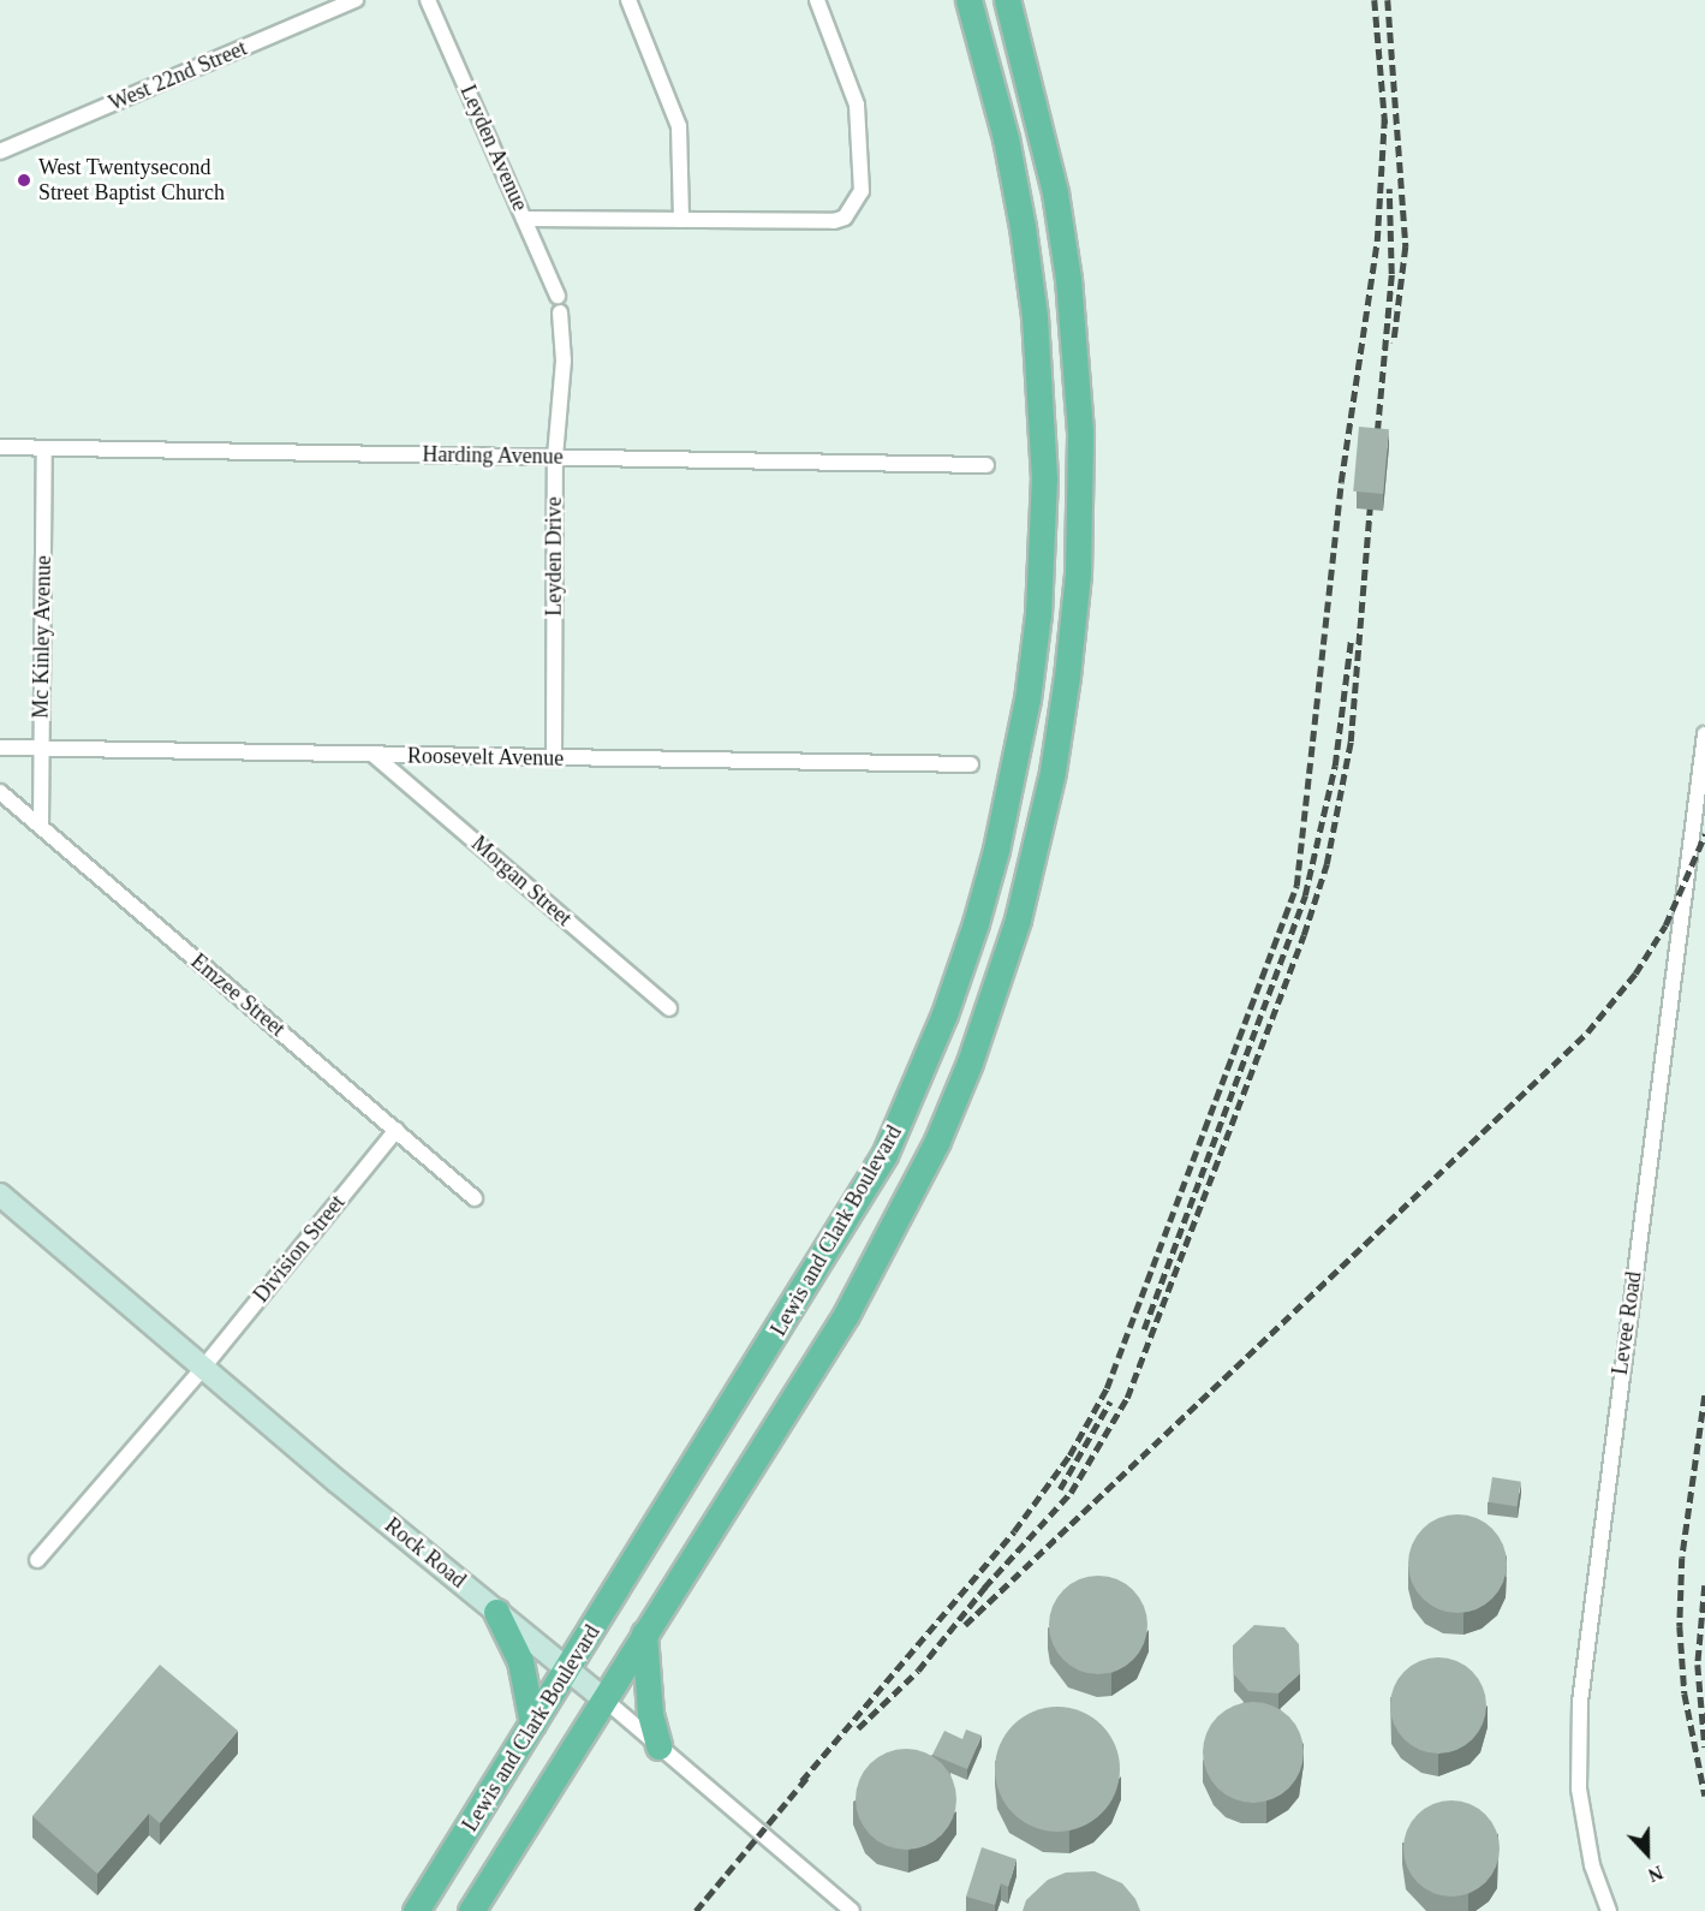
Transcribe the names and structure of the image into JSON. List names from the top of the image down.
{
  "streets": {
    "highway": ["Lewis and Clark Boulevard"],
    "main road": ["Rock Road"],
    "street": [
      "West 22nd Street",
      "Leyden Avenue",
      "Harding Avenue",
      "Leyden Drive",
      "Mc Kinley Avenue",
      "Roosevelt Avenue",
      "Morgan Street",
      "Emzee Street",
      "Division Street",
      "Levee Road"
    ]
  },
  "crossings": [
    ["Harding Avenue", "Leyden Drive"],
    ["Harding Avenue", "Mc Kinley Avenue"],
    ["Leyden Drive", "Roosevelt Avenue"],
    ["Mc Kinley Avenue", "Roosevelt Avenue"],
    ["Mc Kinley Avenue", "Emzee Street"],
    ["Roosevelt Avenue", "Morgan Street"],
    ["Emzee Street", "Division Street"],
    ["Lewis and Clark Boulevard", "Rock Road"],
    ["Division Street", "Rock Road"]
  ],
  "places": ["West Twentysecond Street Baptist Church"],
  "north": "bottom"
}
